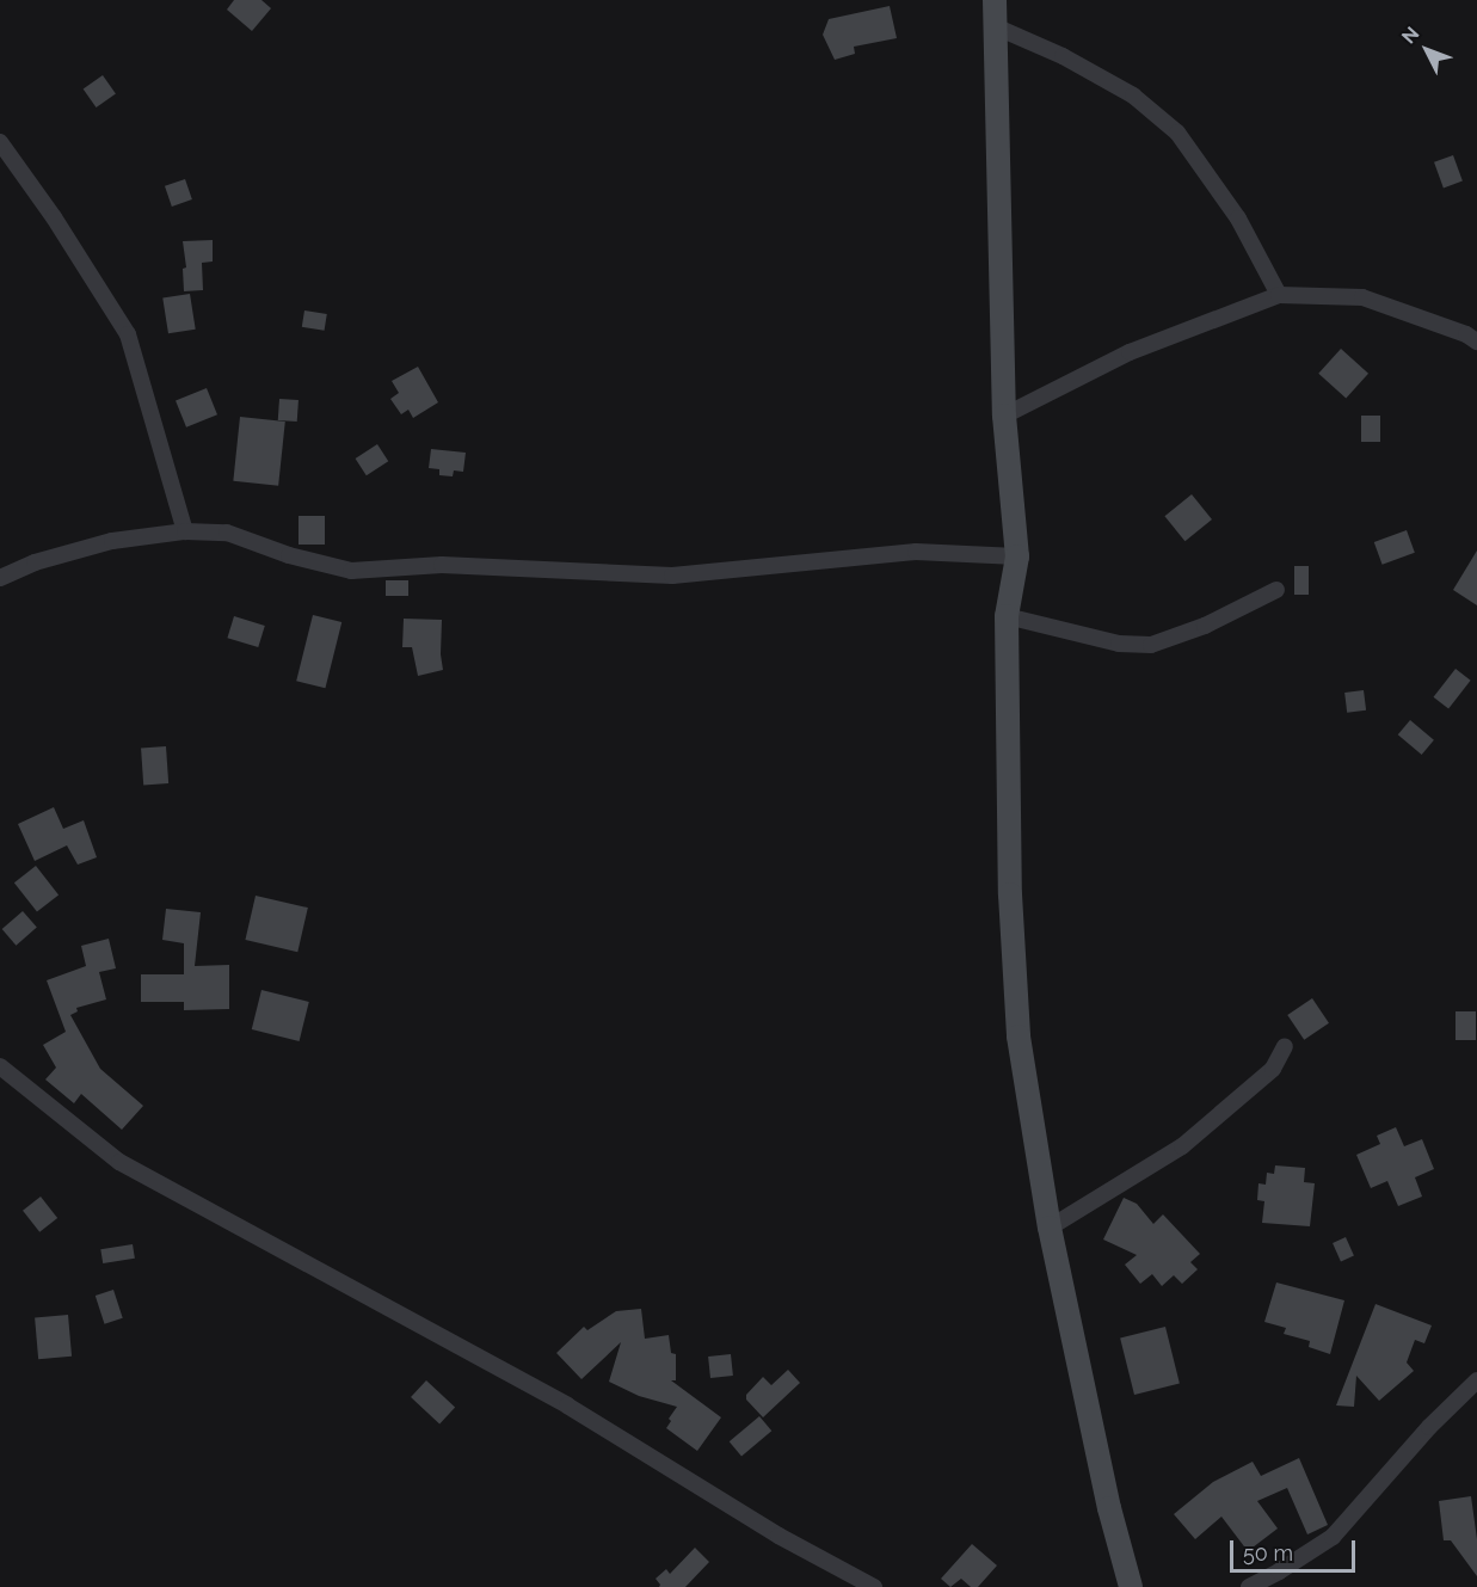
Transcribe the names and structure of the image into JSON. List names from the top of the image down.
{
  "scale_bar": "50 m",
  "north": "top left"
}
